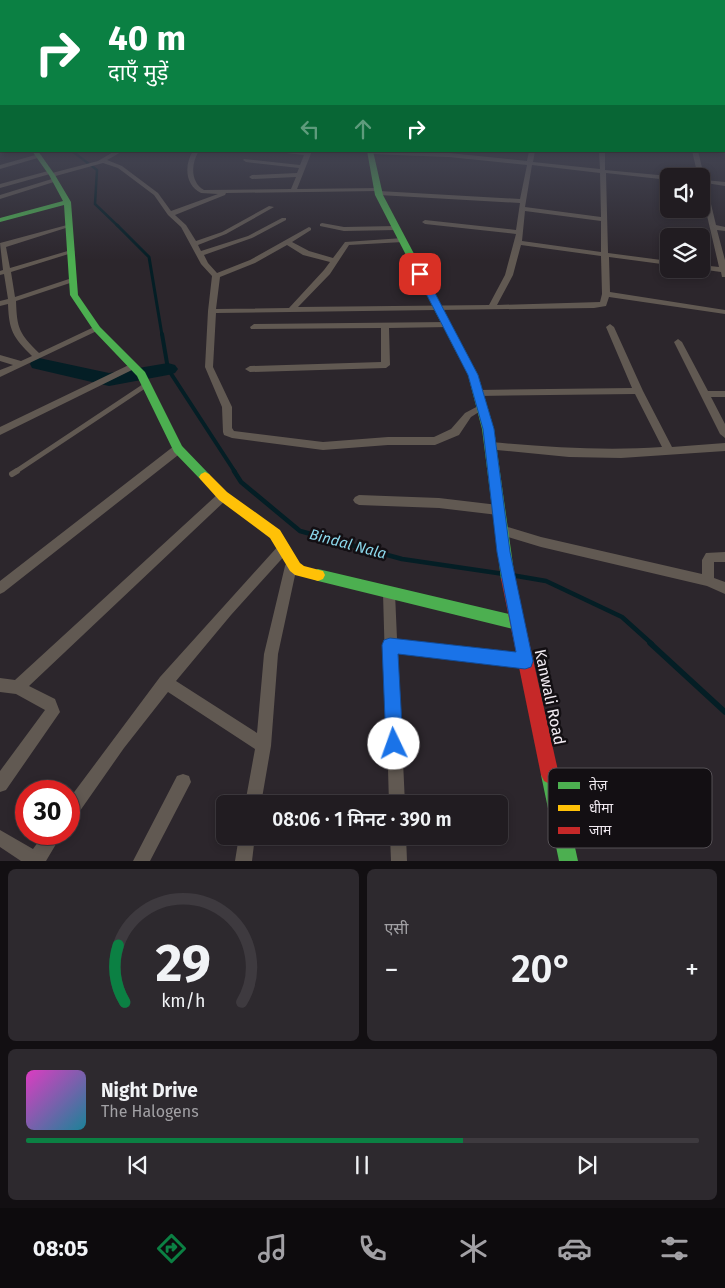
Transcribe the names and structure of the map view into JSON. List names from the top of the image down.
{
  "streets": {
    "street": ["Kanwali Road"]
  },
  "water": ["Bindal Nala"],
  "legend": ["तेज़", "धीमा", "जाम"],
  "page": {
    "turn": ["40 m", "दाएँ मुड़ें"],
    "limit": "30",
    "trip": "08:06 · 1 मिनट · 390 m",
    "tile": "एसी",
    "heat": ["−", "20°", "+"],
    "song": ["Night Drive", "The Halogens"],
    "tabs": "08:05",
    "gauge": ["29", "km/h"]
  }
}
